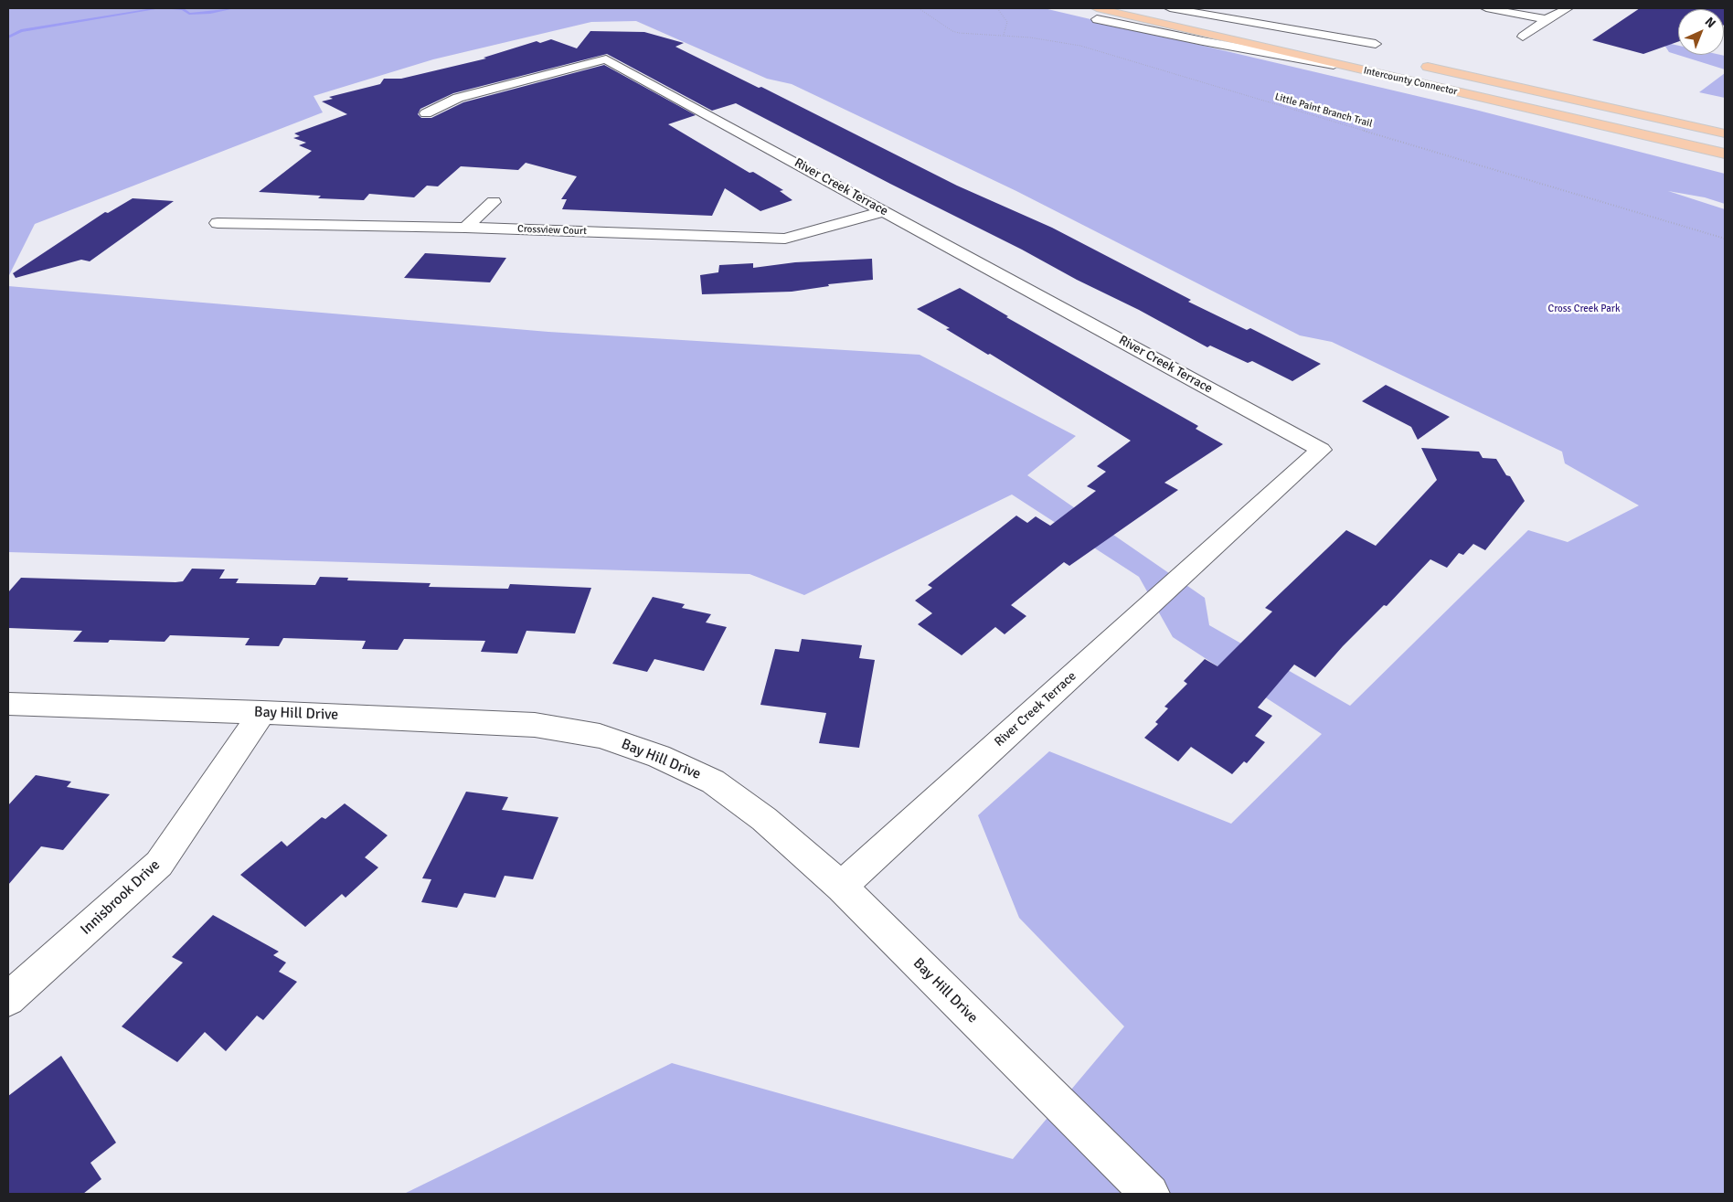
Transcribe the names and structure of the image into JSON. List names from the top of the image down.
{
  "streets": {
    "highway": ["Intercounty Connector"],
    "street": [
      "River Creek Terrace",
      "Crossview Court",
      "Bay Hill Drive",
      "Innisbrook Drive"
    ],
    "path": ["Little Paint Branch Trail"]
  },
  "crossings": [
    ["River Creek Terrace", "Crossview Court"],
    ["River Creek Terrace", "Bay Hill Drive"],
    ["Bay Hill Drive", "Innisbrook Drive"]
  ],
  "parks": ["Cross Creek Park"],
  "north": "top right"
}
